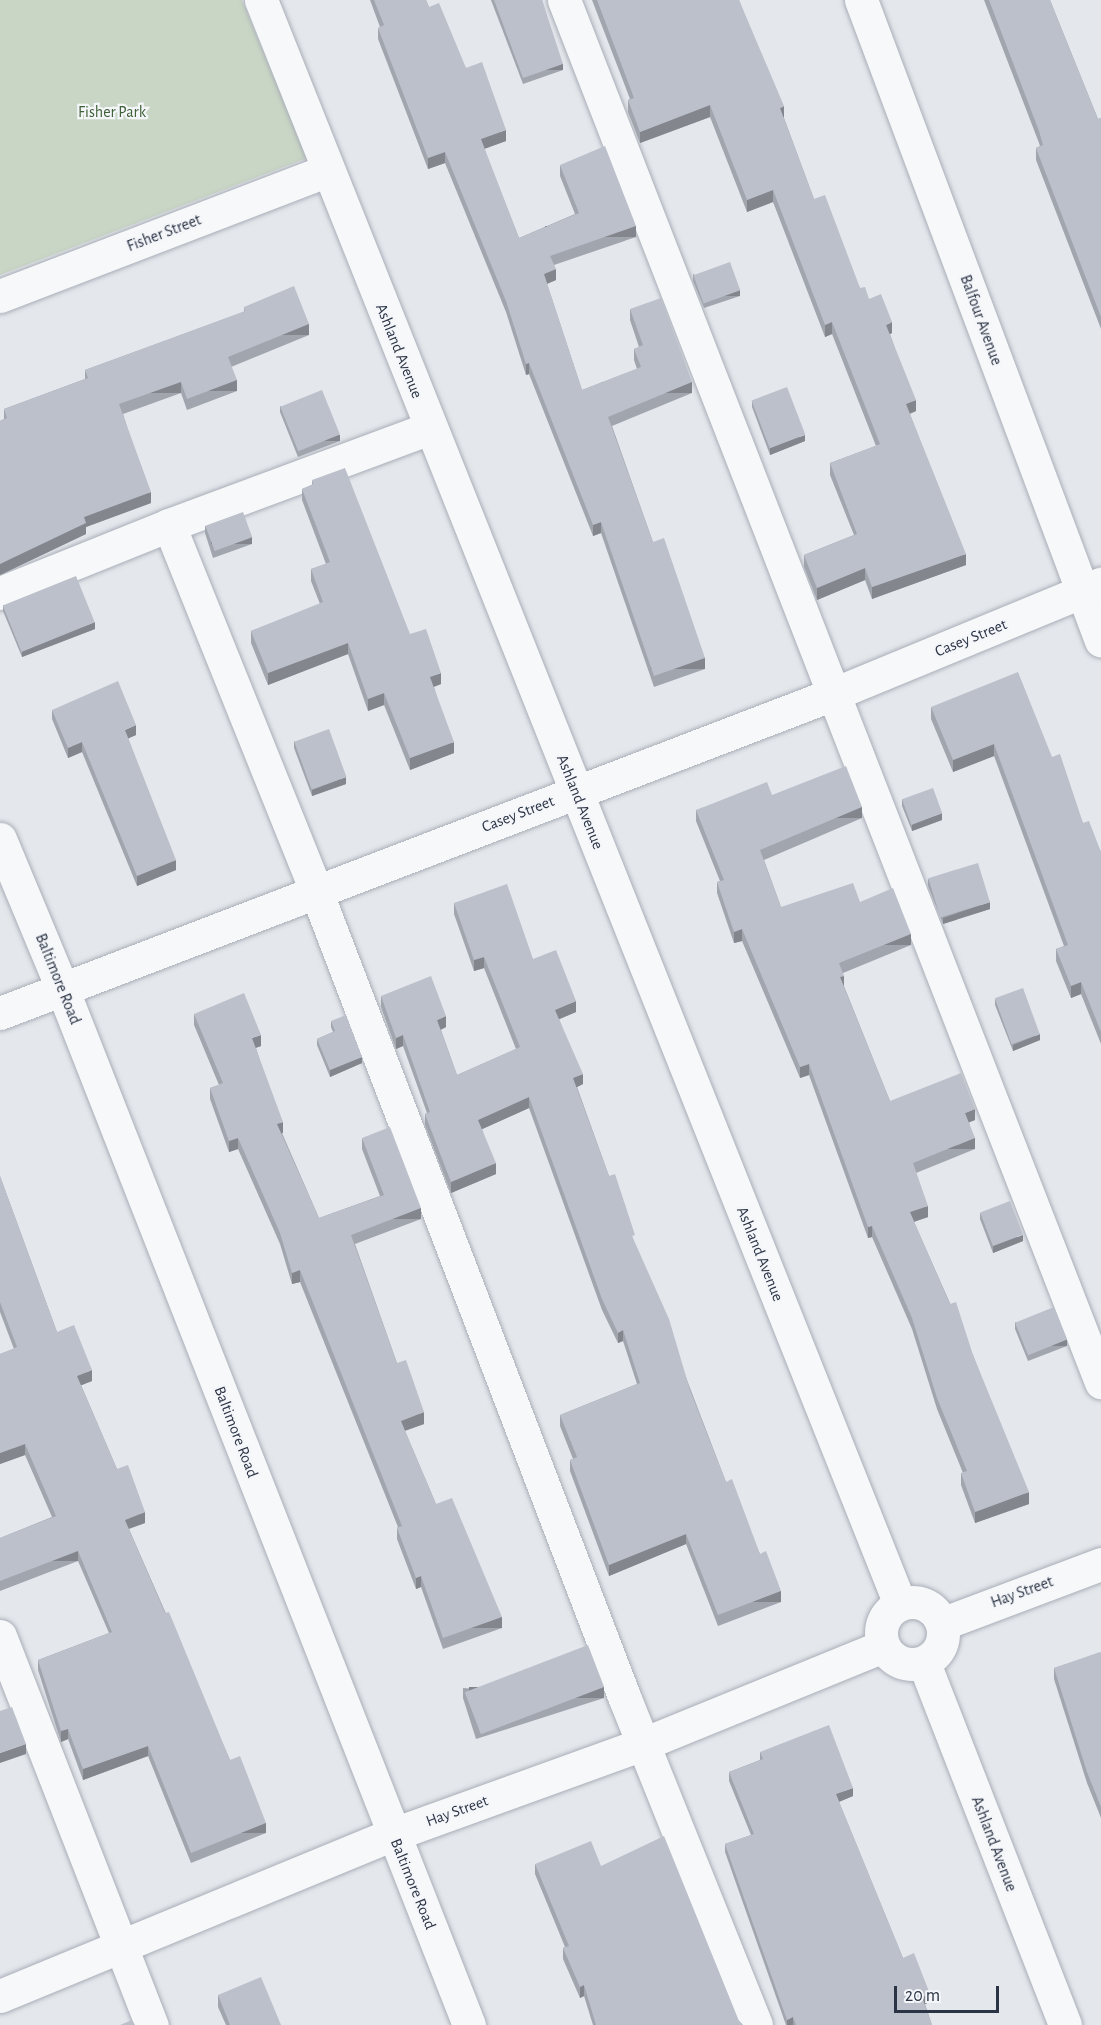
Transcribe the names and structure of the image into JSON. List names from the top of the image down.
{
  "streets": {
    "street": [
      "Fisher Street",
      "Balfour Avenue",
      "Ashland Avenue",
      "Casey Street",
      "Baltimore Road",
      "Hay Street"
    ]
  },
  "crossings": [
    ["Fisher Street", "Ashland Avenue"],
    ["Balfour Avenue", "Casey Street"],
    ["Ashland Avenue", "Casey Street"],
    ["Ashland Avenue", "Hay Street"],
    ["Casey Street", "Baltimore Road"],
    ["Baltimore Road", "Hay Street"]
  ],
  "parks": ["Fisher Park"],
  "scale_bar": "20 m"
}
